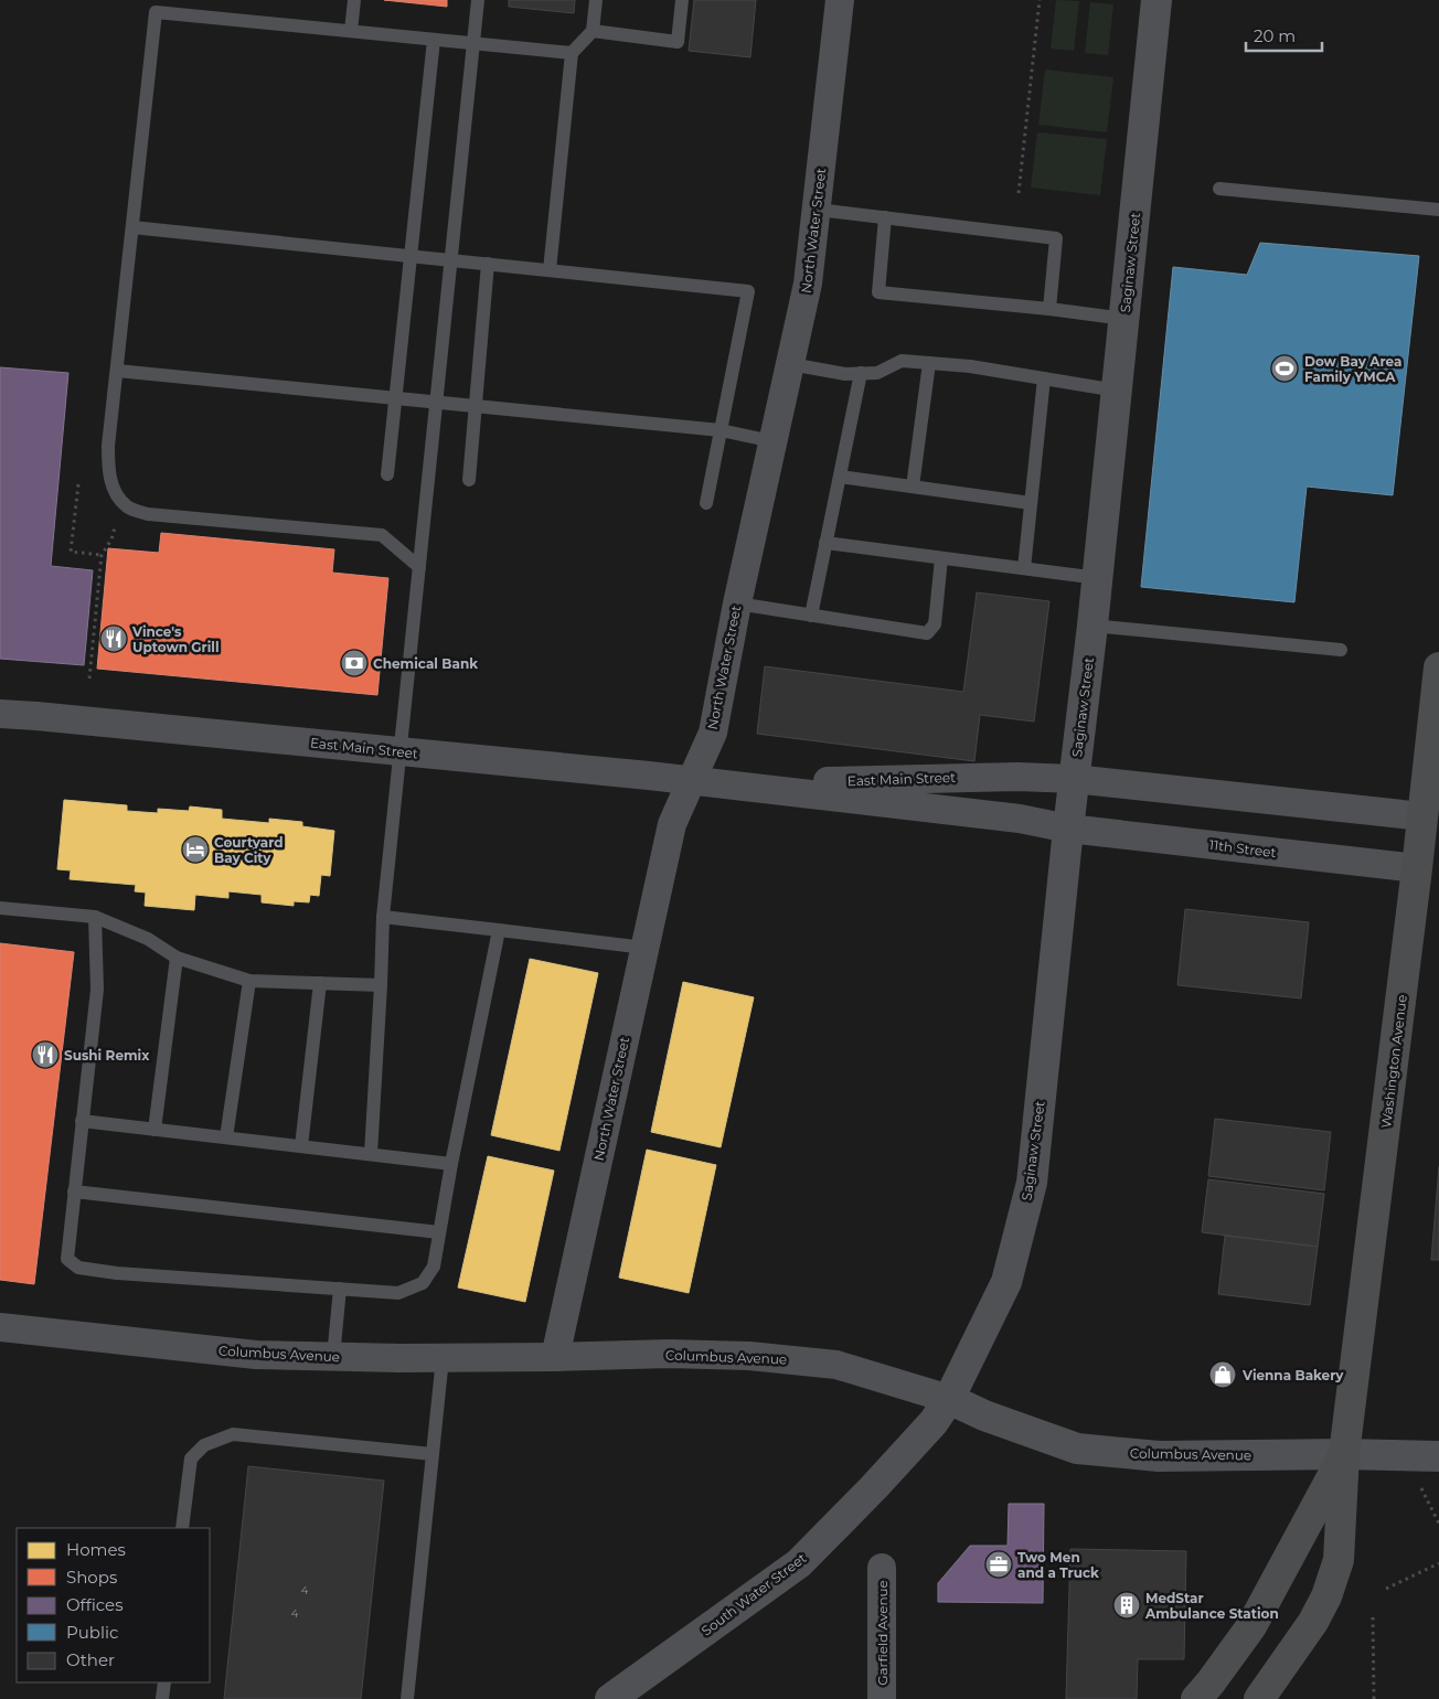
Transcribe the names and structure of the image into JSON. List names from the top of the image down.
{
  "streets": {
    "main road": ["Washington Avenue"],
    "street": [
      "North Water Street",
      "Saginaw Street",
      "East Main Street",
      "11th Street",
      "Columbus Avenue",
      "South Water Street",
      "Garfield Avenue"
    ]
  },
  "crossings": [
    ["North Water Street", "East Main Street"],
    ["North Water Street", "Columbus Avenue"],
    ["Saginaw Street", "East Main Street"],
    ["Saginaw Street", "11th Street"],
    ["Saginaw Street", "Columbus Avenue"],
    ["Saginaw Street", "South Water Street"],
    ["East Main Street", "11th Street"],
    ["East Main Street", "Washington Avenue"],
    ["11th Street", "Washington Avenue"],
    ["Washington Avenue", "Columbus Avenue"],
    ["Columbus Avenue", "South Water Street"]
  ],
  "places": {
    "sports": ["Dow Bay Area Family YMCA"],
    "restaurant": ["Vince's Uptown Grill", "Sushi Remix"],
    "bank": ["Chemical Bank"],
    "hotel": ["Courtyard Bay City"],
    "shop": ["Vienna Bakery"],
    "office": ["Two Men and a Truck"],
    "building": ["MedStar Ambulance Station"]
  },
  "house_numbers": ["4", "4"],
  "legend": [
    "Homes",
    "Shops",
    "Offices",
    "Public",
    "Other"
  ],
  "scale_bar": "20 m"
}
